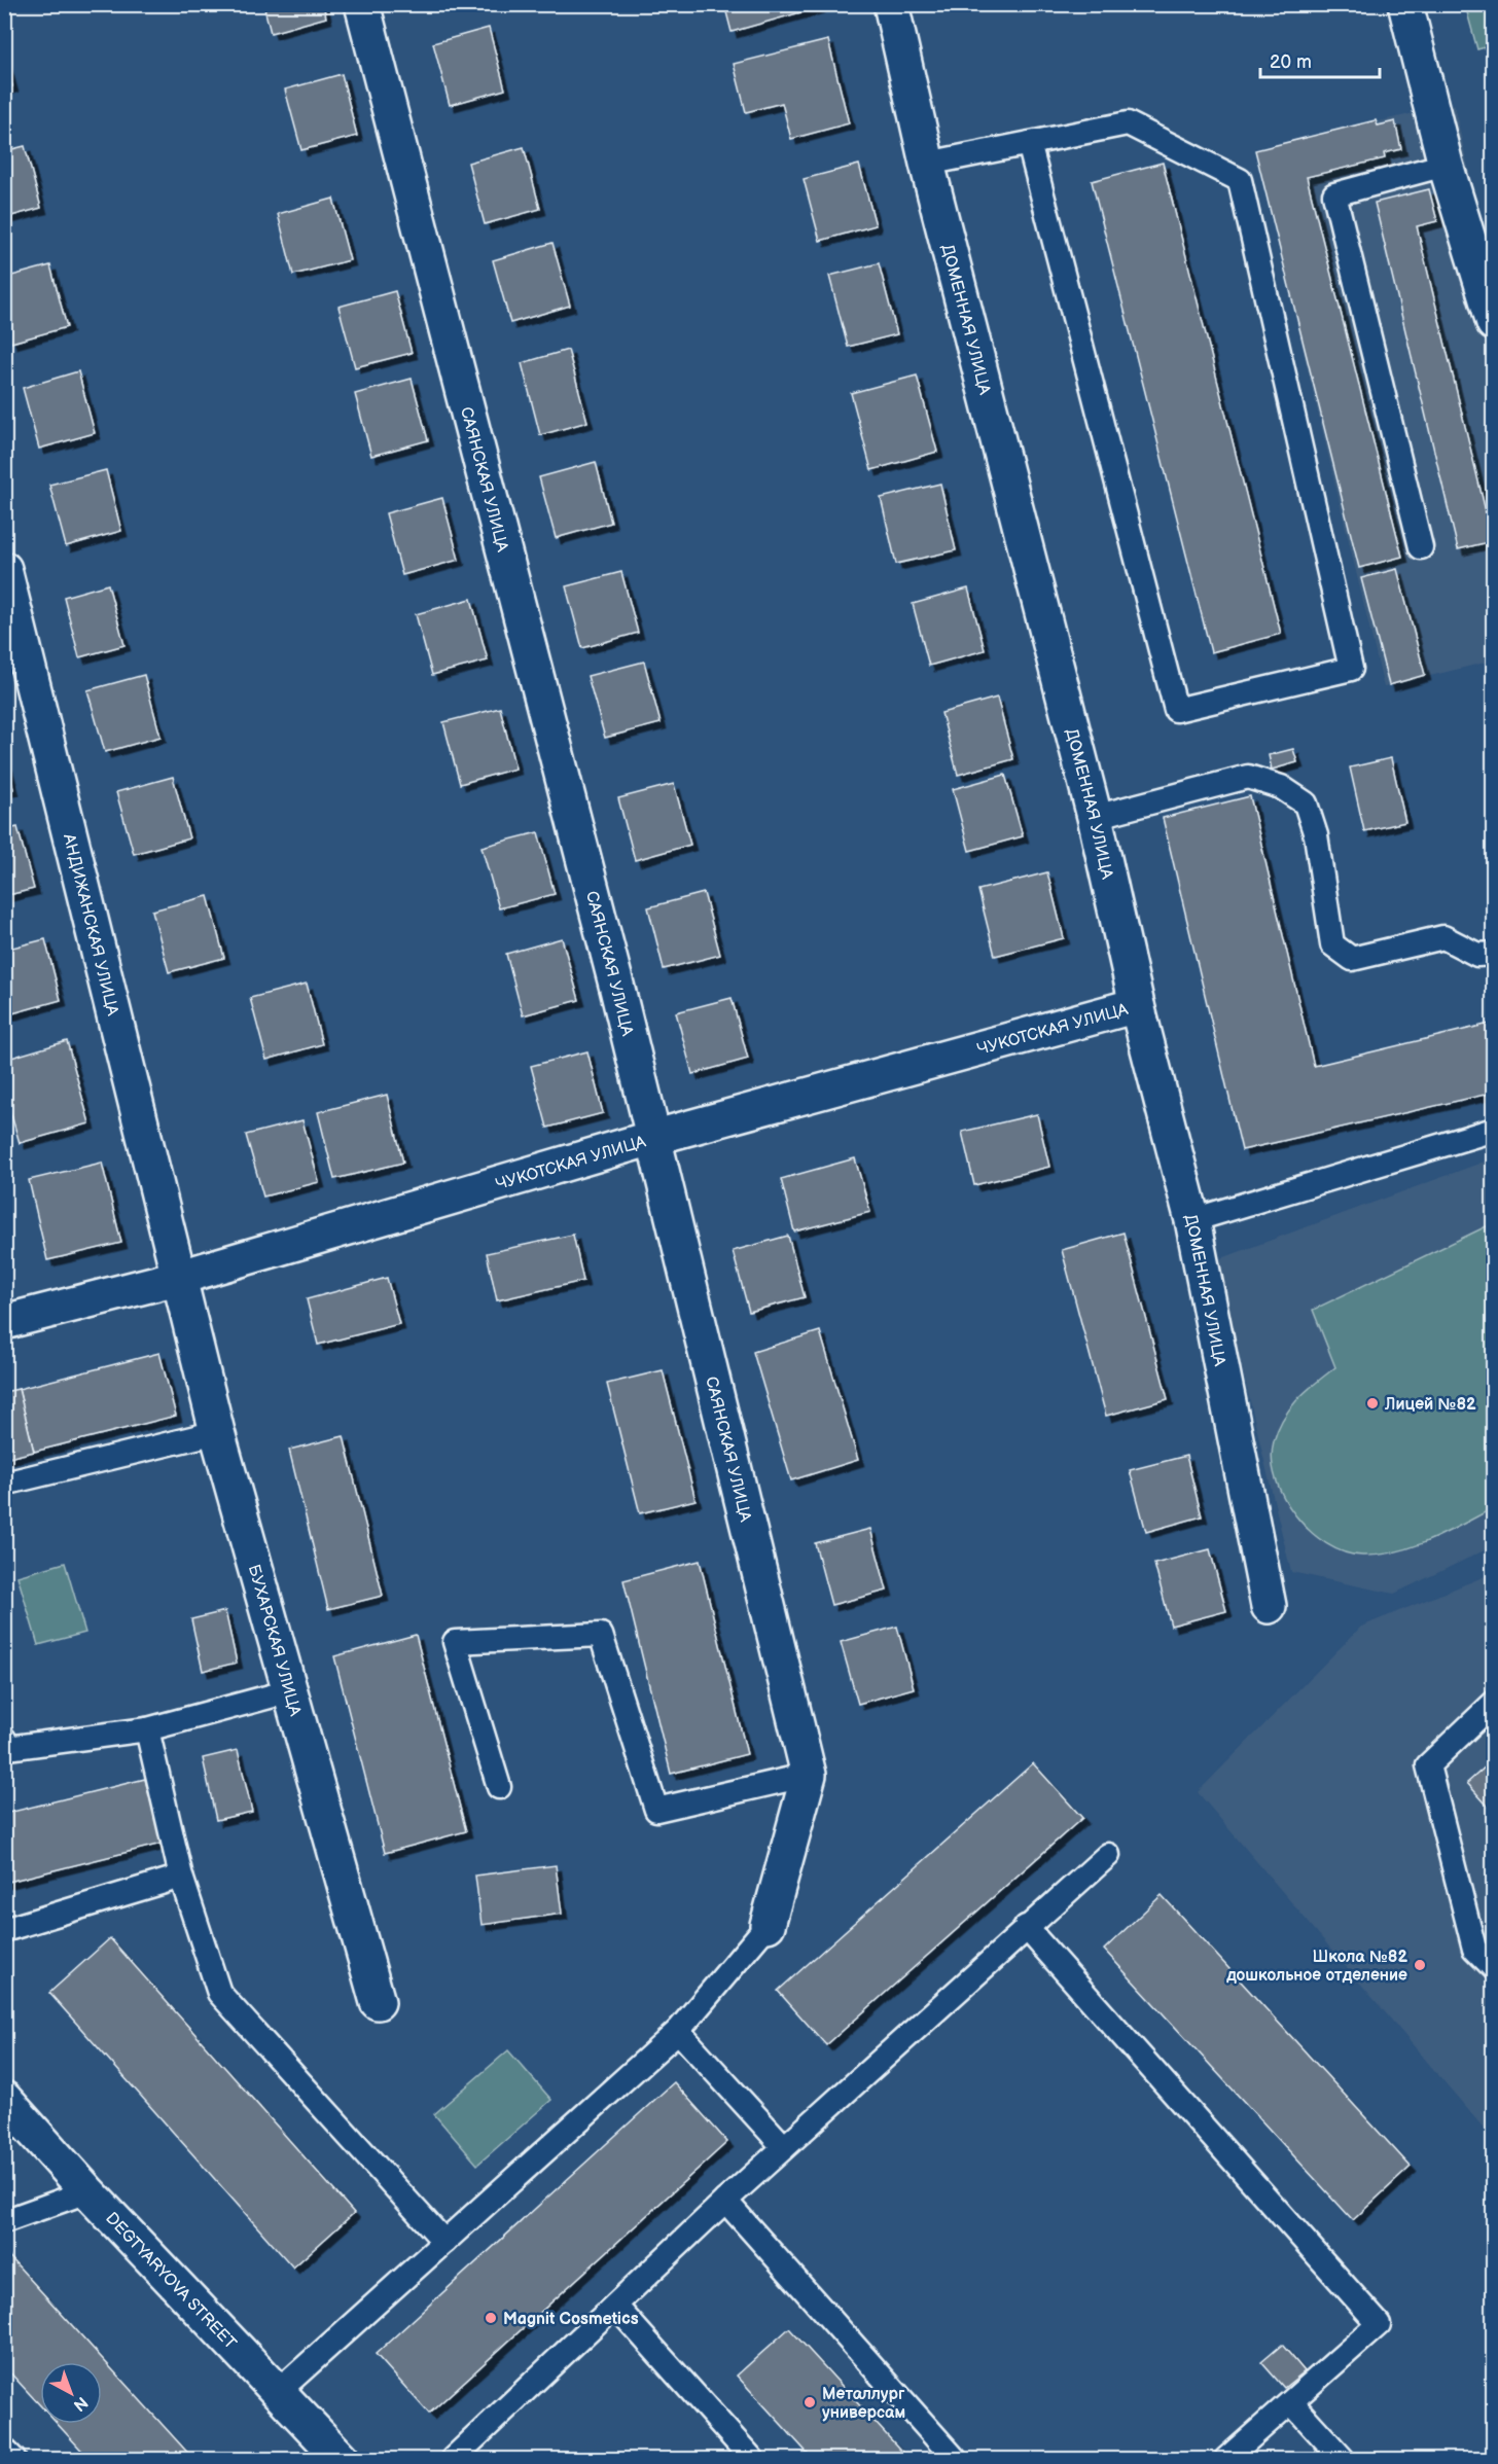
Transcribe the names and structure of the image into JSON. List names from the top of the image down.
{
  "streets": {
    "street": [
      "ДОМЕННАЯ УЛИЦА",
      "САЯНСКАЯ УЛИЦА",
      "АНДИЖАНСКАЯ УЛИЦА",
      "ЧУКОТСКАЯ УЛИЦА",
      "БУХАРСКАЯ УЛИЦА",
      "DEGTYARYOVA STREET"
    ]
  },
  "crossings": [
    ["ДОМЕННАЯ УЛИЦА", "ЧУКОТСКАЯ УЛИЦА"],
    ["САЯНСКАЯ УЛИЦА", "ЧУКОТСКАЯ УЛИЦА"],
    ["АНДИЖАНСКАЯ УЛИЦА", "ЧУКОТСКАЯ УЛИЦА"],
    ["АНДИЖАНСКАЯ УЛИЦА", "БУХАРСКАЯ УЛИЦА"],
    ["ЧУКОТСКАЯ УЛИЦА", "БУХАРСКАЯ УЛИЦА"]
  ],
  "places": [
    "Лицей №82",
    "Школа №82 дошкольное отделение",
    "Magnit Cosmetics",
    "Металлург универсам"
  ],
  "scale_bar": "20 m",
  "north": "bottom right"
}
